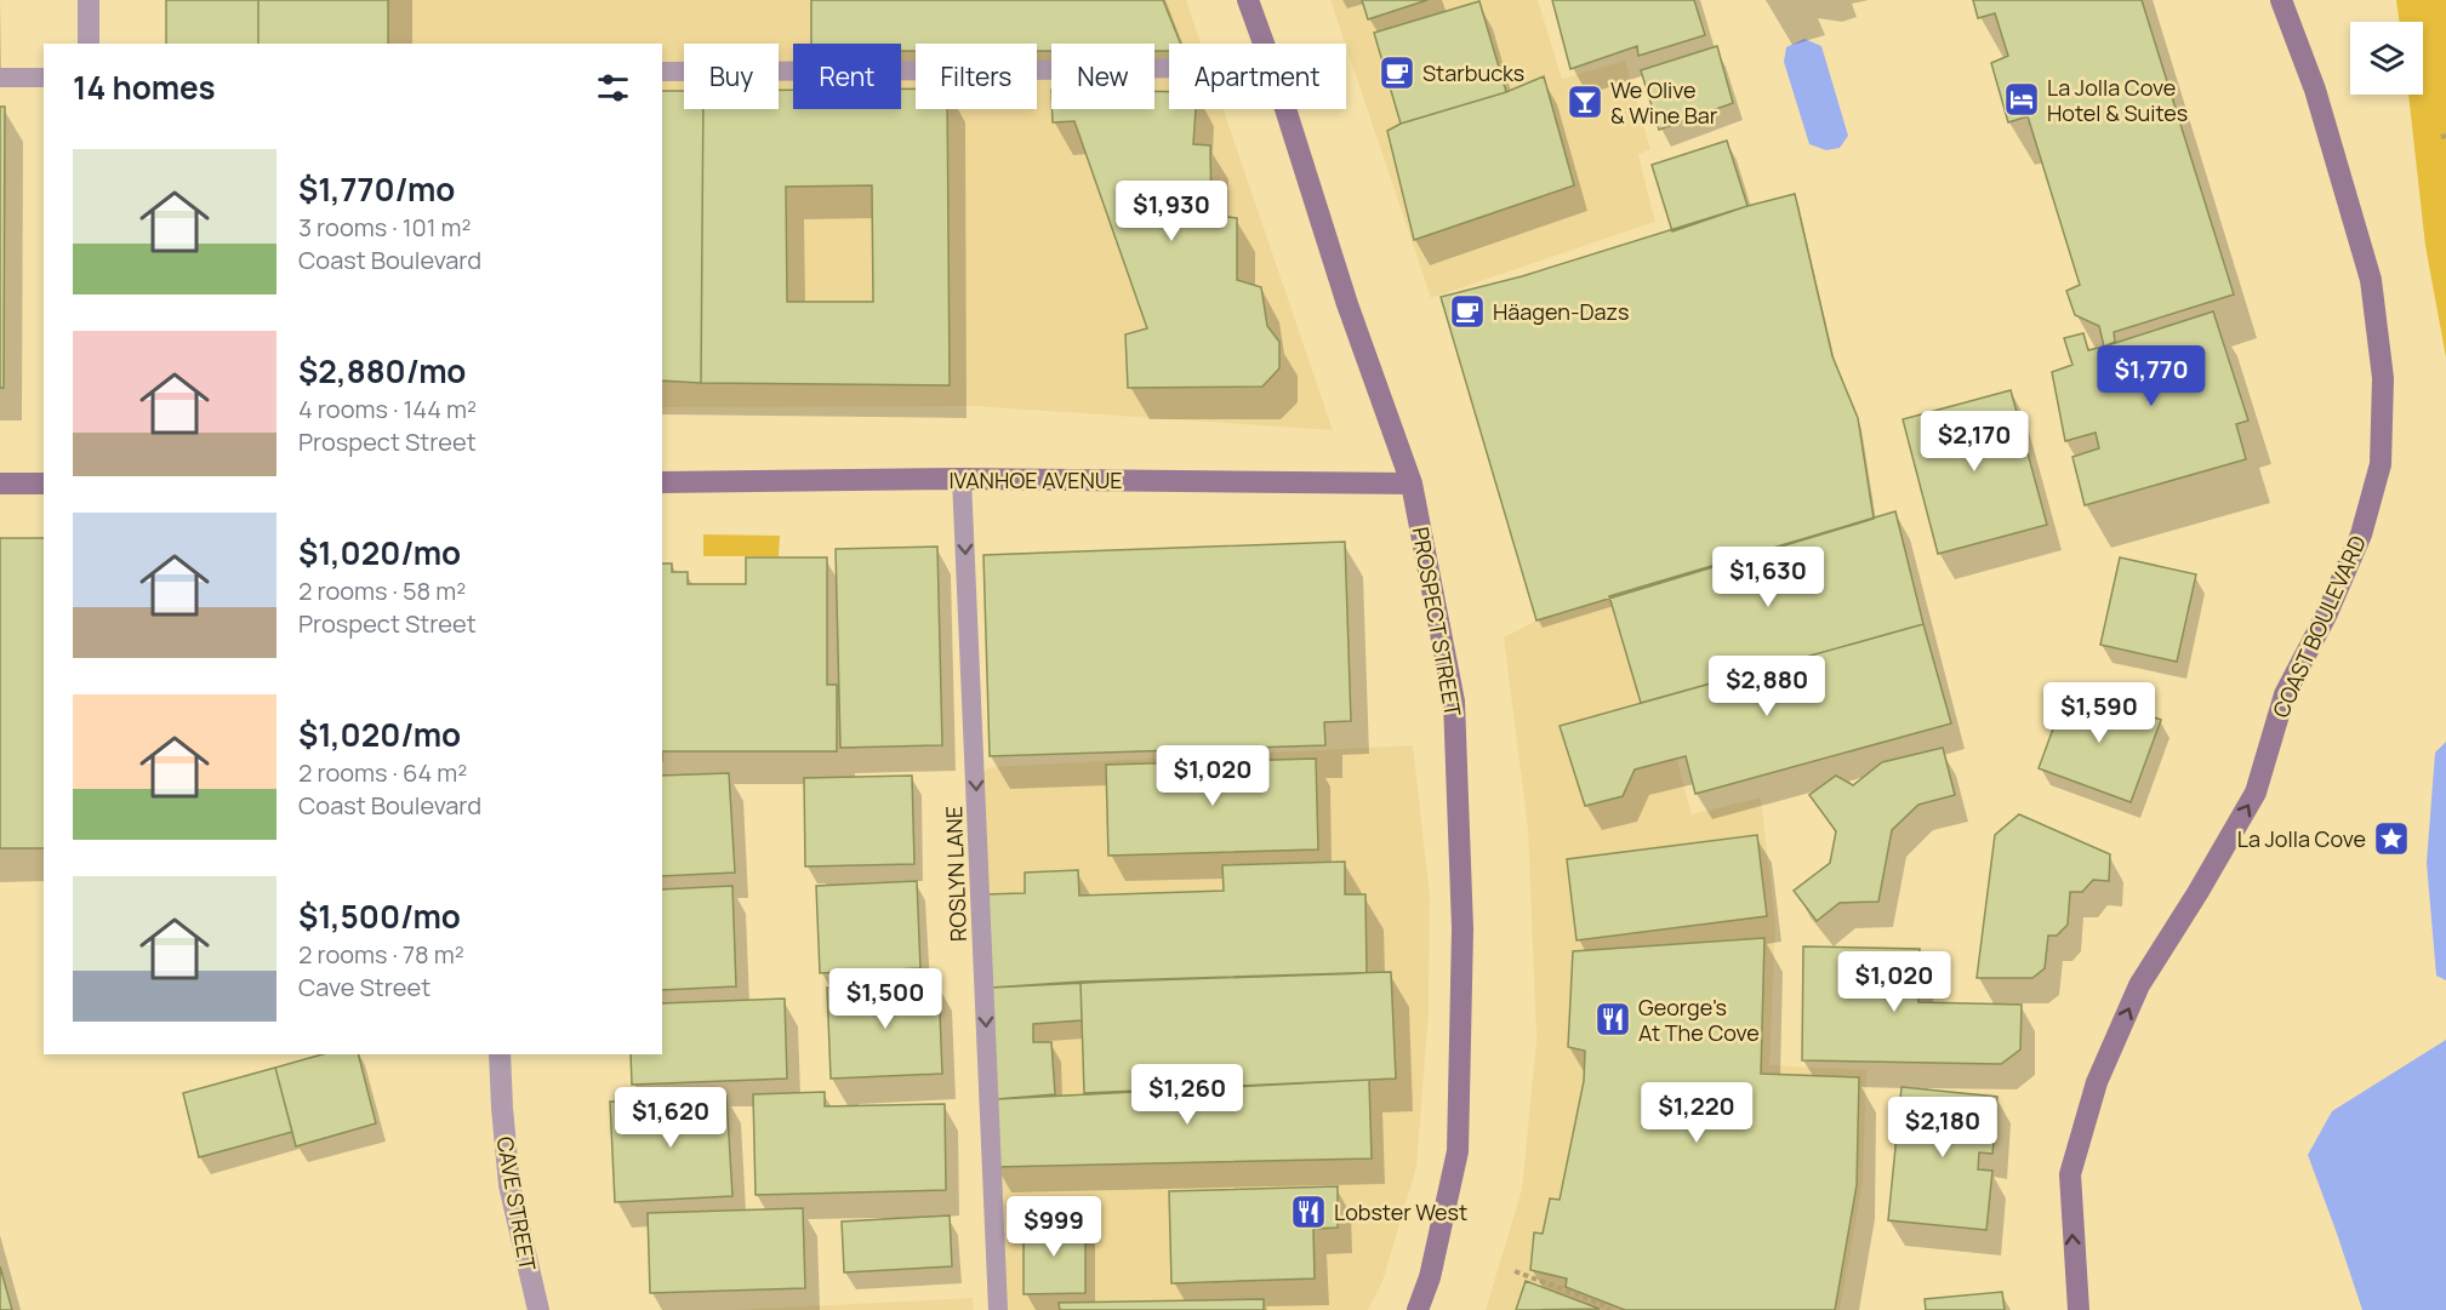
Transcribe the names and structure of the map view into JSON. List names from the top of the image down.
{
  "streets": {
    "street": [
      "IVANHOE AVENUE",
      "PROSPECT STREET",
      "COAST BOULEVARD",
      "CAVE STREET"
    ],
    "lane": ["ROSLYN LANE"]
  },
  "crossings": [
    ["IVANHOE AVENUE", "PROSPECT STREET"],
    ["IVANHOE AVENUE", "ROSLYN LANE"]
  ],
  "one_way": ["COAST BOULEVARD", "ROSLYN LANE"],
  "places": {
    "cafe": ["Starbucks", "Häagen-Dazs"],
    "hotel": ["La Jolla Cove Hotel & Suites"],
    "bar": ["We Olive & Wine Bar"],
    "place": ["La Jolla Cove"],
    "restaurant": ["George's At The Cove", "Lobster West"]
  },
  "page": {
    "chip": [
      "Buy",
      "Rent",
      "Filters",
      "New",
      "Apartment"
    ],
    "heading": "14 homes",
    "list": [
      {
        "name": "$1,770/mo",
        "note": "3 rooms · 101 m² · Coast Boulevard"
      },
      {
        "name": "$2,880/mo",
        "note": "4 rooms · 144 m² · Prospect Street"
      },
      {
        "name": "$1,020/mo",
        "note": "2 rooms · 58 m² · Prospect Street"
      },
      {
        "name": "$1,020/mo",
        "note": "2 rooms · 64 m² · Coast Boulevard"
      },
      {
        "name": "$1,500/mo",
        "note": "2 rooms · 78 m² · Cave Street"
      }
    ],
    "price": [
      "$1,930",
      "$1,770",
      "$2,170",
      "$1,630",
      "$2,880",
      "$1,590",
      "$1,020",
      "$1,020",
      "$1,500",
      "$1,260",
      "$1,220",
      "$1,620",
      "$2,180",
      "$999"
    ]
  }
}
